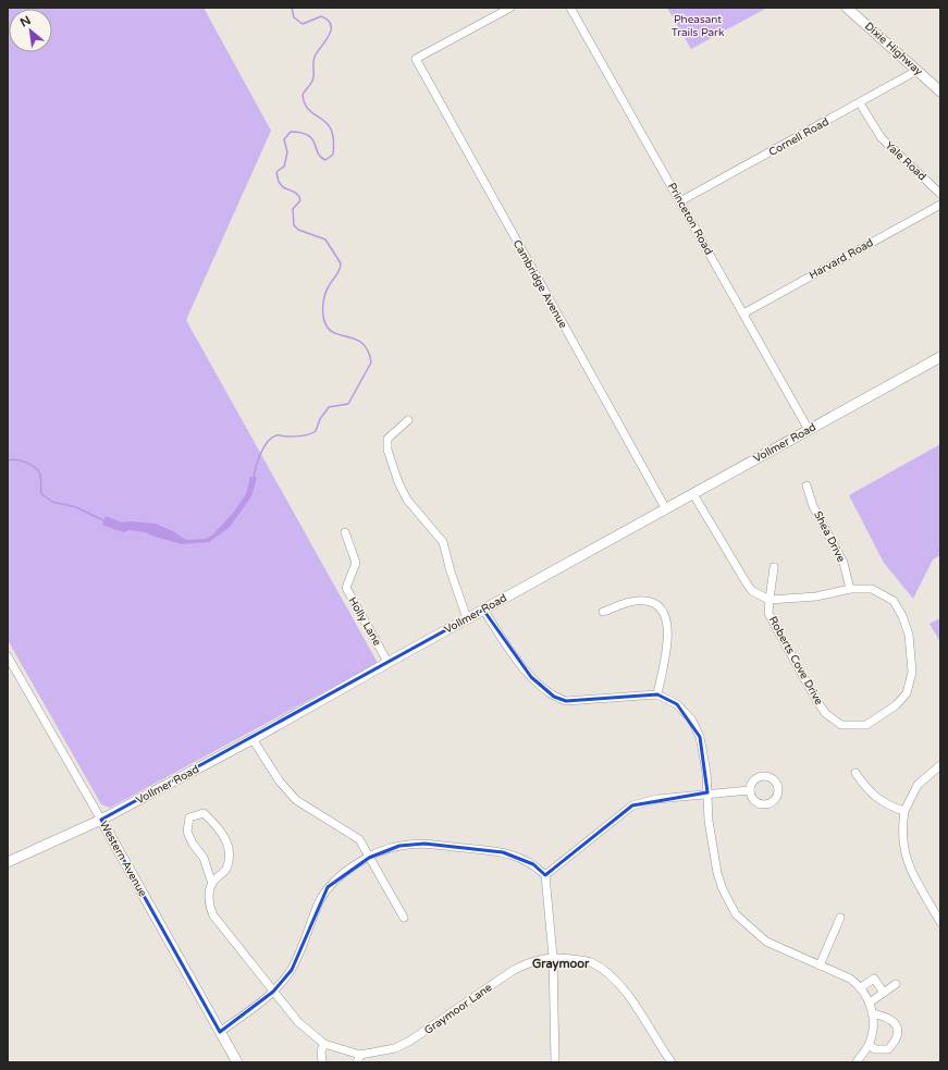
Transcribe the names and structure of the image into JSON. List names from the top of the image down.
{
  "streets": {
    "main road": ["Dixie Highway", "Vollmer Road", "Western Avenue"],
    "street": [
      "Cornell Road",
      "Yale Road",
      "Princeton Road",
      "Harvard Road",
      "Cambridge Avenue",
      "Shea Drive",
      "Holly Lane",
      "Roberts Cove Drive",
      "Graymoor Lane"
    ]
  },
  "crossings": [
    ["Dixie Highway", "Cornell Road"],
    ["Cornell Road", "Yale Road"],
    ["Cornell Road", "Princeton Road"],
    ["Princeton Road", "Harvard Road"],
    ["Princeton Road", "Vollmer Road"],
    ["Cambridge Avenue", "Vollmer Road"],
    ["Vollmer Road", "Holly Lane"],
    ["Vollmer Road", "Western Avenue"],
    ["Shea Drive", "Roberts Cove Drive"]
  ],
  "districts": ["Graymoor"],
  "parks": ["Pheasant Trails Park"],
  "north": "top left"
}
